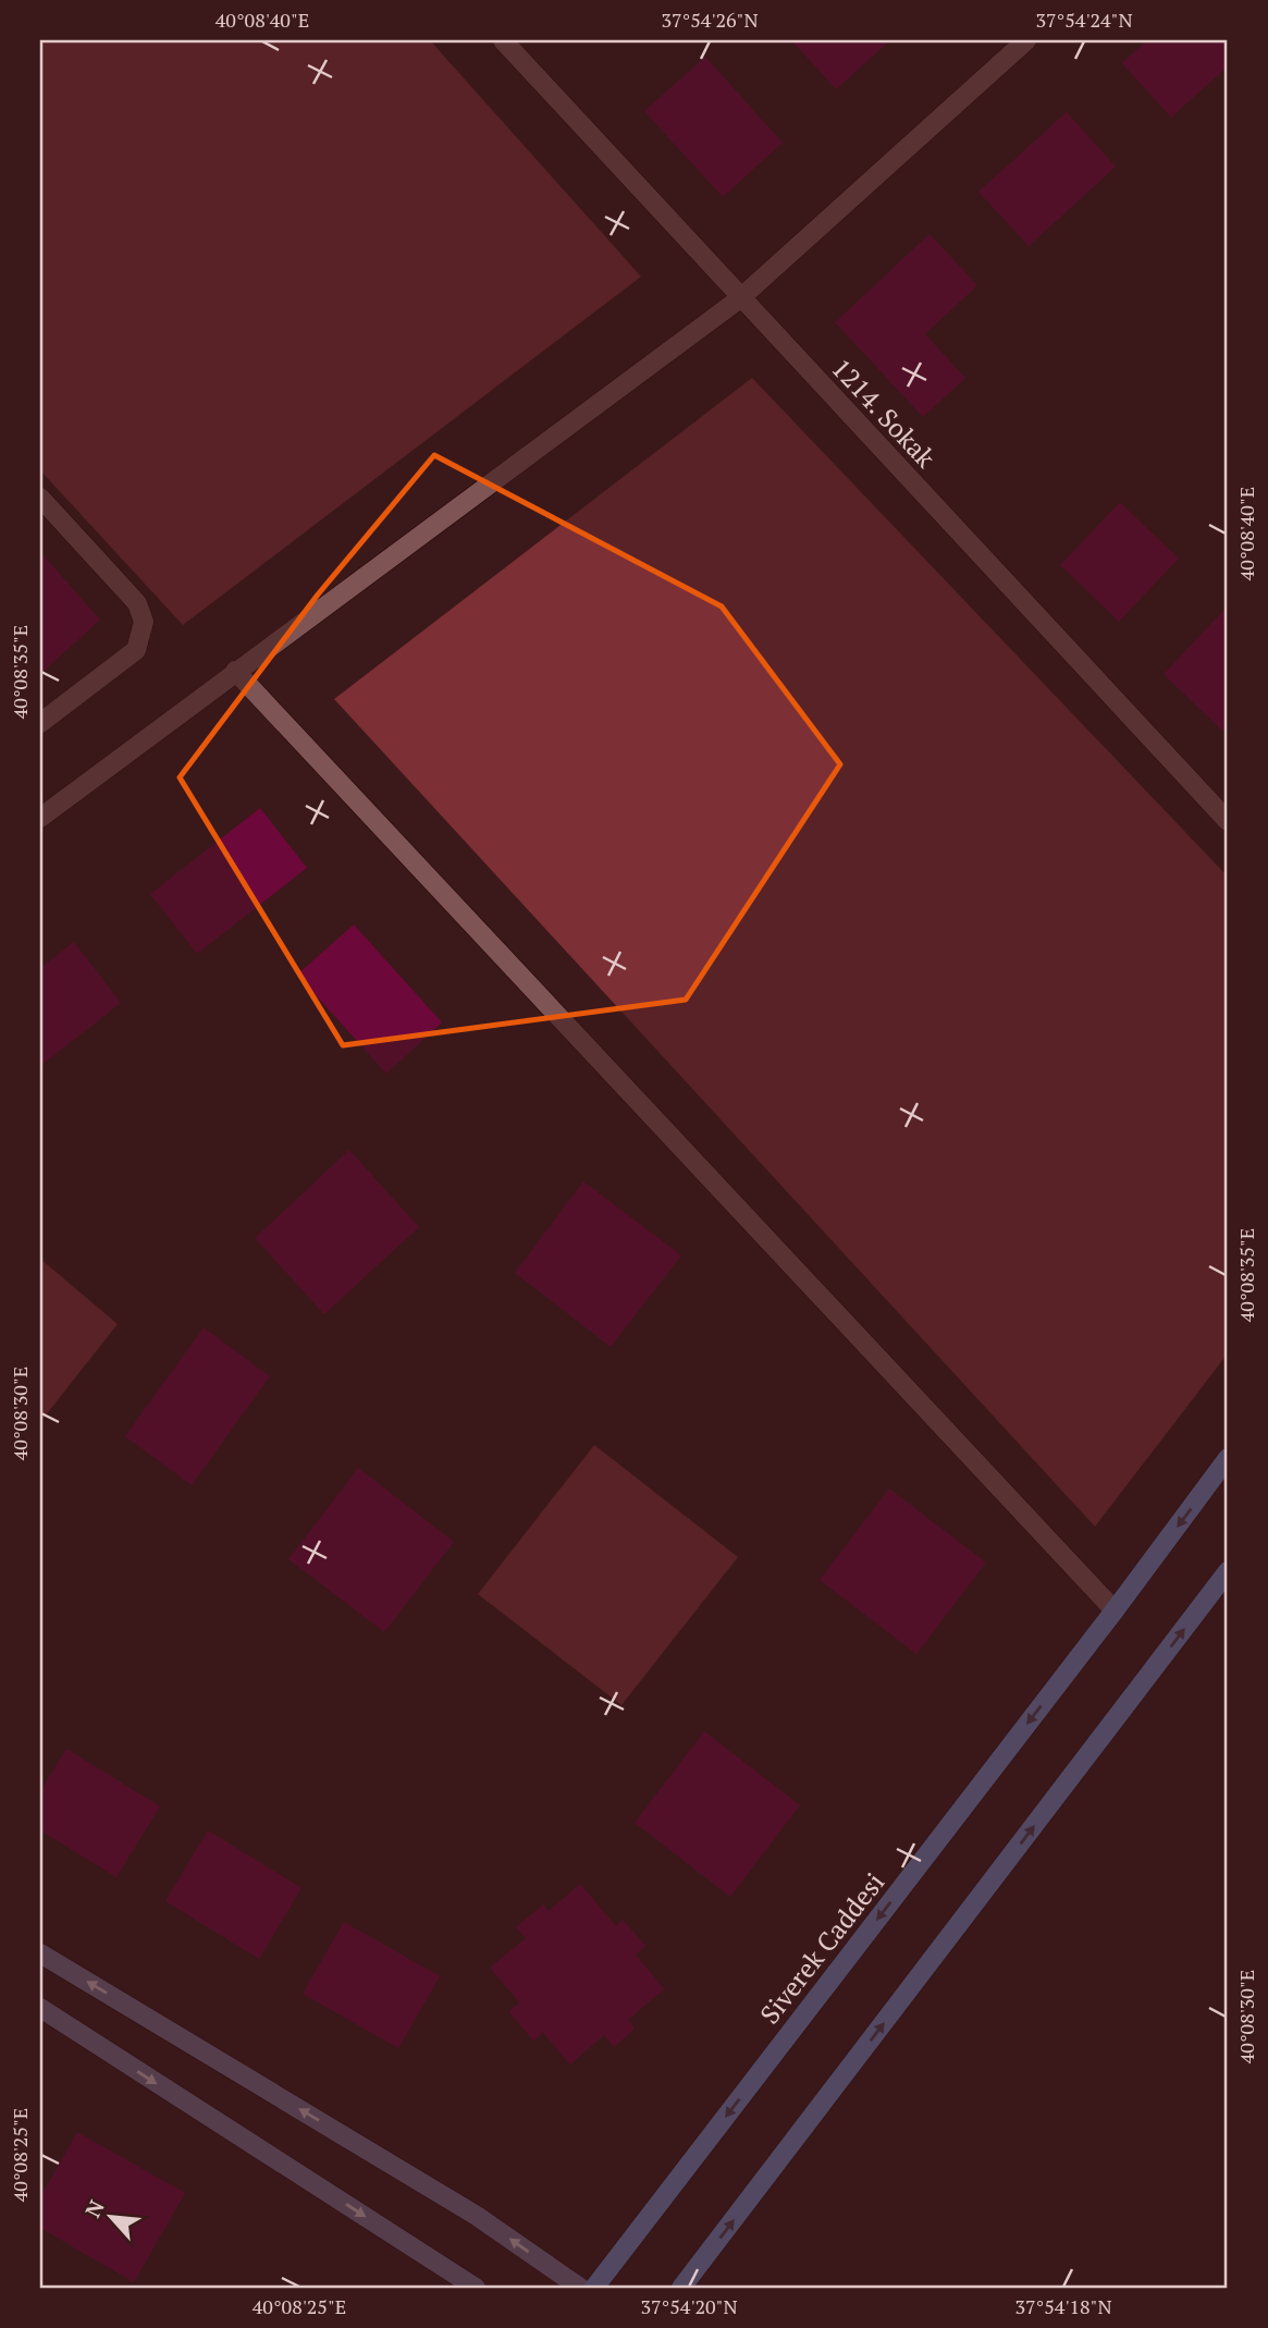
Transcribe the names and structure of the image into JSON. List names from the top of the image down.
{
  "streets": {
    "main road": ["Siverek Caddesi"],
    "street": ["1214. Sokak"]
  },
  "north": "top left",
  "coordinates": [
    "40°08'40\"E",
    "37°54'26\"N",
    "37°54'24\"N",
    "40°08'35\"E",
    "40°08'30\"E",
    "40°08'25\"E",
    "37°54'20\"N",
    "37°54'18\"N"
  ]
}
